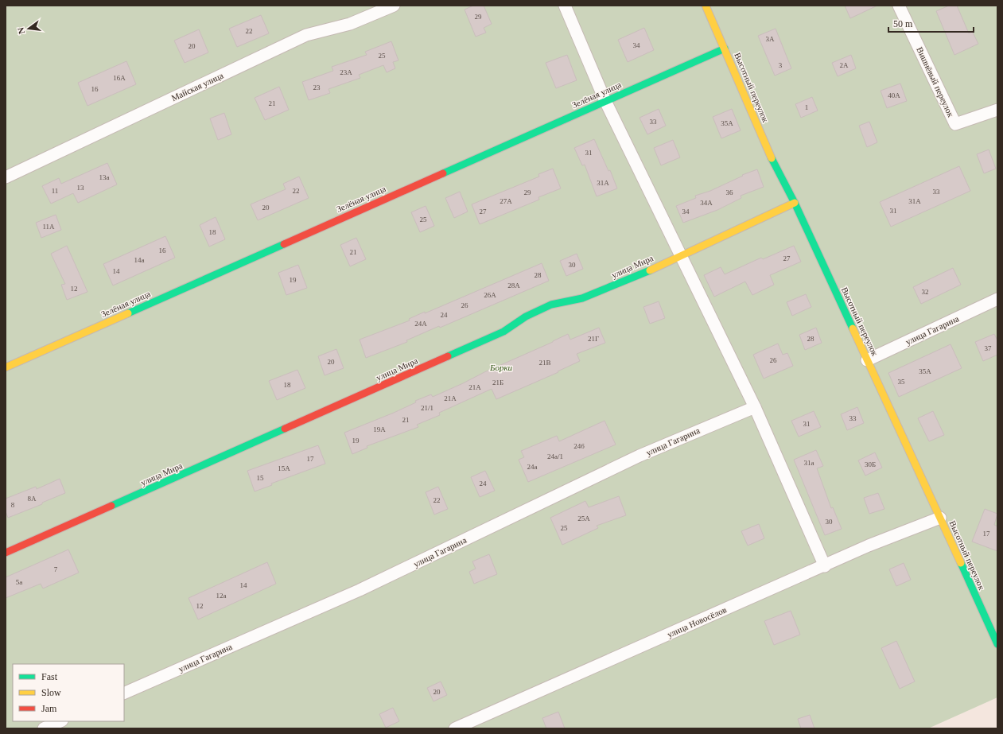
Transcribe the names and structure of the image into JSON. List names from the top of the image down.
{
  "streets": {
    "street": [
      "Вишнёвый переулок",
      "Майская улица",
      "Высотный переулок",
      "Зелёная улица",
      "улица Мира",
      "улица Гагарина",
      "улица Новосёлов"
    ]
  },
  "crossings": [
    ["Высотный переулок", "Зелёная улица"],
    ["Высотный переулок", "улица Мира"],
    ["Высотный переулок", "улица Гагарина"],
    ["Высотный переулок", "улица Новосёлов"]
  ],
  "parks": ["Борки"],
  "house_numbers": [
    "29",
    "22",
    "3А",
    "34",
    "20",
    "25",
    "3",
    "2А",
    "23А",
    "16А",
    "23",
    "16",
    "40А",
    "21",
    "1",
    "33",
    "35А",
    "31",
    "13а",
    "31А",
    "13",
    "11",
    "22",
    "33",
    "29",
    "36",
    "27А",
    "31А",
    "34А",
    "20",
    "31",
    "27",
    "34",
    "25",
    "11А",
    "18",
    "16",
    "21",
    "27",
    "14а",
    "30",
    "14",
    "28",
    "19",
    "28А",
    "12",
    "32",
    "26А",
    "26",
    "24",
    "24А",
    "21Г",
    "28",
    "37",
    "26",
    "20",
    "21В",
    "35А",
    "35",
    "21Б",
    "18",
    "21А",
    "21А",
    "21/1",
    "33",
    "21",
    "31",
    "19А",
    "19",
    "24б",
    "24а/1",
    "17",
    "31а",
    "30Б",
    "24а",
    "15А",
    "15",
    "24",
    "8А",
    "22",
    "8",
    "25А",
    "30",
    "25",
    "17",
    "7",
    "5а",
    "14",
    "12а",
    "12",
    "20"
  ],
  "legend": ["Fast", "Slow", "Jam"],
  "scale_bar": "50 m",
  "north": "left"
}
